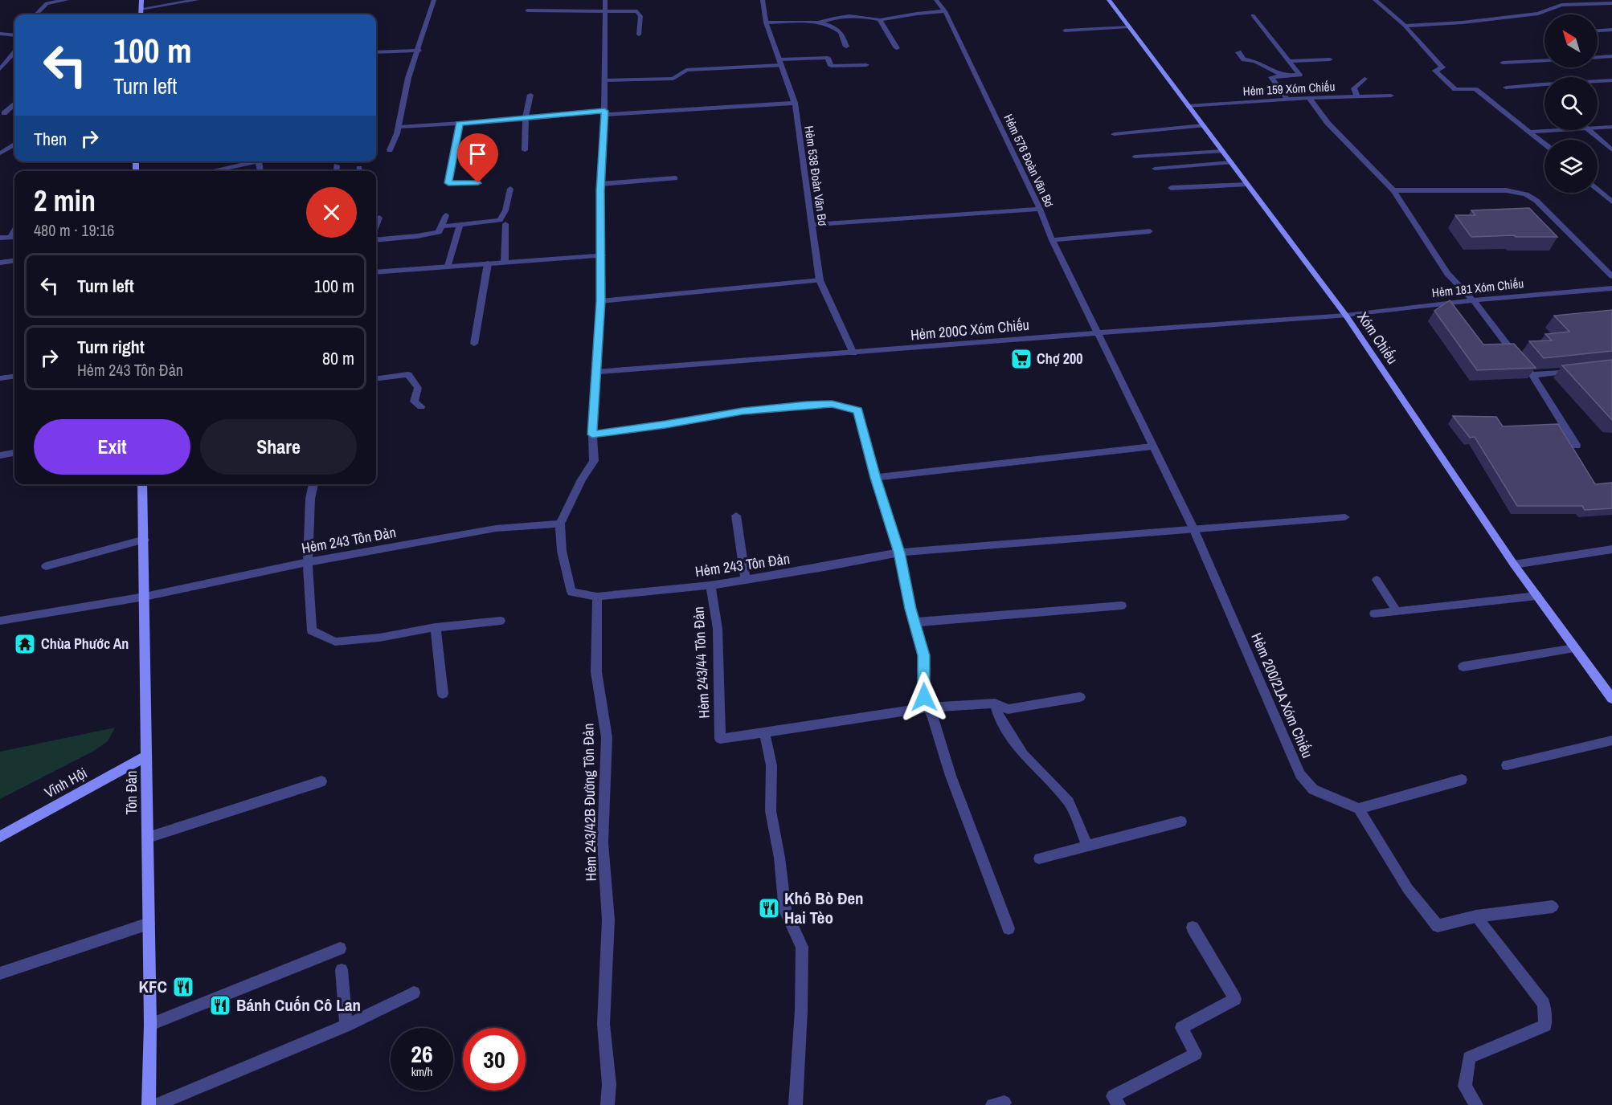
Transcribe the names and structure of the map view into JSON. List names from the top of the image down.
{
  "streets": {
    "street": [
      "Hẻm 159 Xóm Chiếu",
      "Hẻm 576 Đoàn Văn Bơ",
      "Hẻm 538 Đoàn Văn Bơ",
      "Hẻm 181 Xóm Chiếu",
      "Hẻm 200C Xóm Chiếu",
      "Xóm Chiếu",
      "Hẻm 243 Tôn Đản",
      "Hẻm 243/44 Tôn Đản",
      "Hẻm 200/21A Xóm Chiếu",
      "Vĩnh Hội",
      "Tôn Đản",
      "Hẻm 243/42B Đường Tôn Đản"
    ]
  },
  "crossings": [
    ["Hẻm 159 Xóm Chiếu", "Xóm Chiếu"],
    ["Hẻm 576 Đoàn Văn Bơ", "Hẻm 200C Xóm Chiếu"],
    ["Hẻm 576 Đoàn Văn Bơ", "Hẻm 200/21A Xóm Chiếu"],
    ["Hẻm 538 Đoàn Văn Bơ", "Hẻm 200C Xóm Chiếu"],
    ["Hẻm 181 Xóm Chiếu", "Hẻm 200C Xóm Chiếu"],
    ["Hẻm 181 Xóm Chiếu", "Xóm Chiếu"],
    ["Hẻm 200C Xóm Chiếu", "Xóm Chiếu"],
    ["Hẻm 200C Xóm Chiếu", "Hẻm 243 Tôn Đản"],
    ["Hẻm 200C Xóm Chiếu", "Hẻm 200/21A Xóm Chiếu"],
    ["Hẻm 243 Tôn Đản", "Hẻm 243/44 Tôn Đản"],
    ["Hẻm 243 Tôn Đản", "Hẻm 200/21A Xóm Chiếu"],
    ["Hẻm 243 Tôn Đản", "Tôn Đản"],
    ["Hẻm 243 Tôn Đản", "Hẻm 243/42B Đường Tôn Đản"],
    ["Vĩnh Hội", "Tôn Đản"]
  ],
  "places": {
    "supermarket": ["Chợ 200"],
    "temple": ["Chùa Phước An"],
    "restaurant": ["Khô Bò Đen Hai Tèo", "KFC", "Bánh Cuốn Cô Lan"]
  },
  "north": "top left",
  "page": {
    "turn": ["100 m", "Turn left"],
    "then": "Then",
    "heading": ["2 min", "480 m · 19:16"],
    "list": [
      {
        "name": "Turn left",
        "value": "100 m"
      },
      {
        "name": "Turn right",
        "note": "Hẻm 243 Tôn Đản",
        "value": "80 m"
      }
    ],
    "buttons": ["Exit", "Share"],
    "speed": "26 km/h",
    "limit": "30"
  }
}
